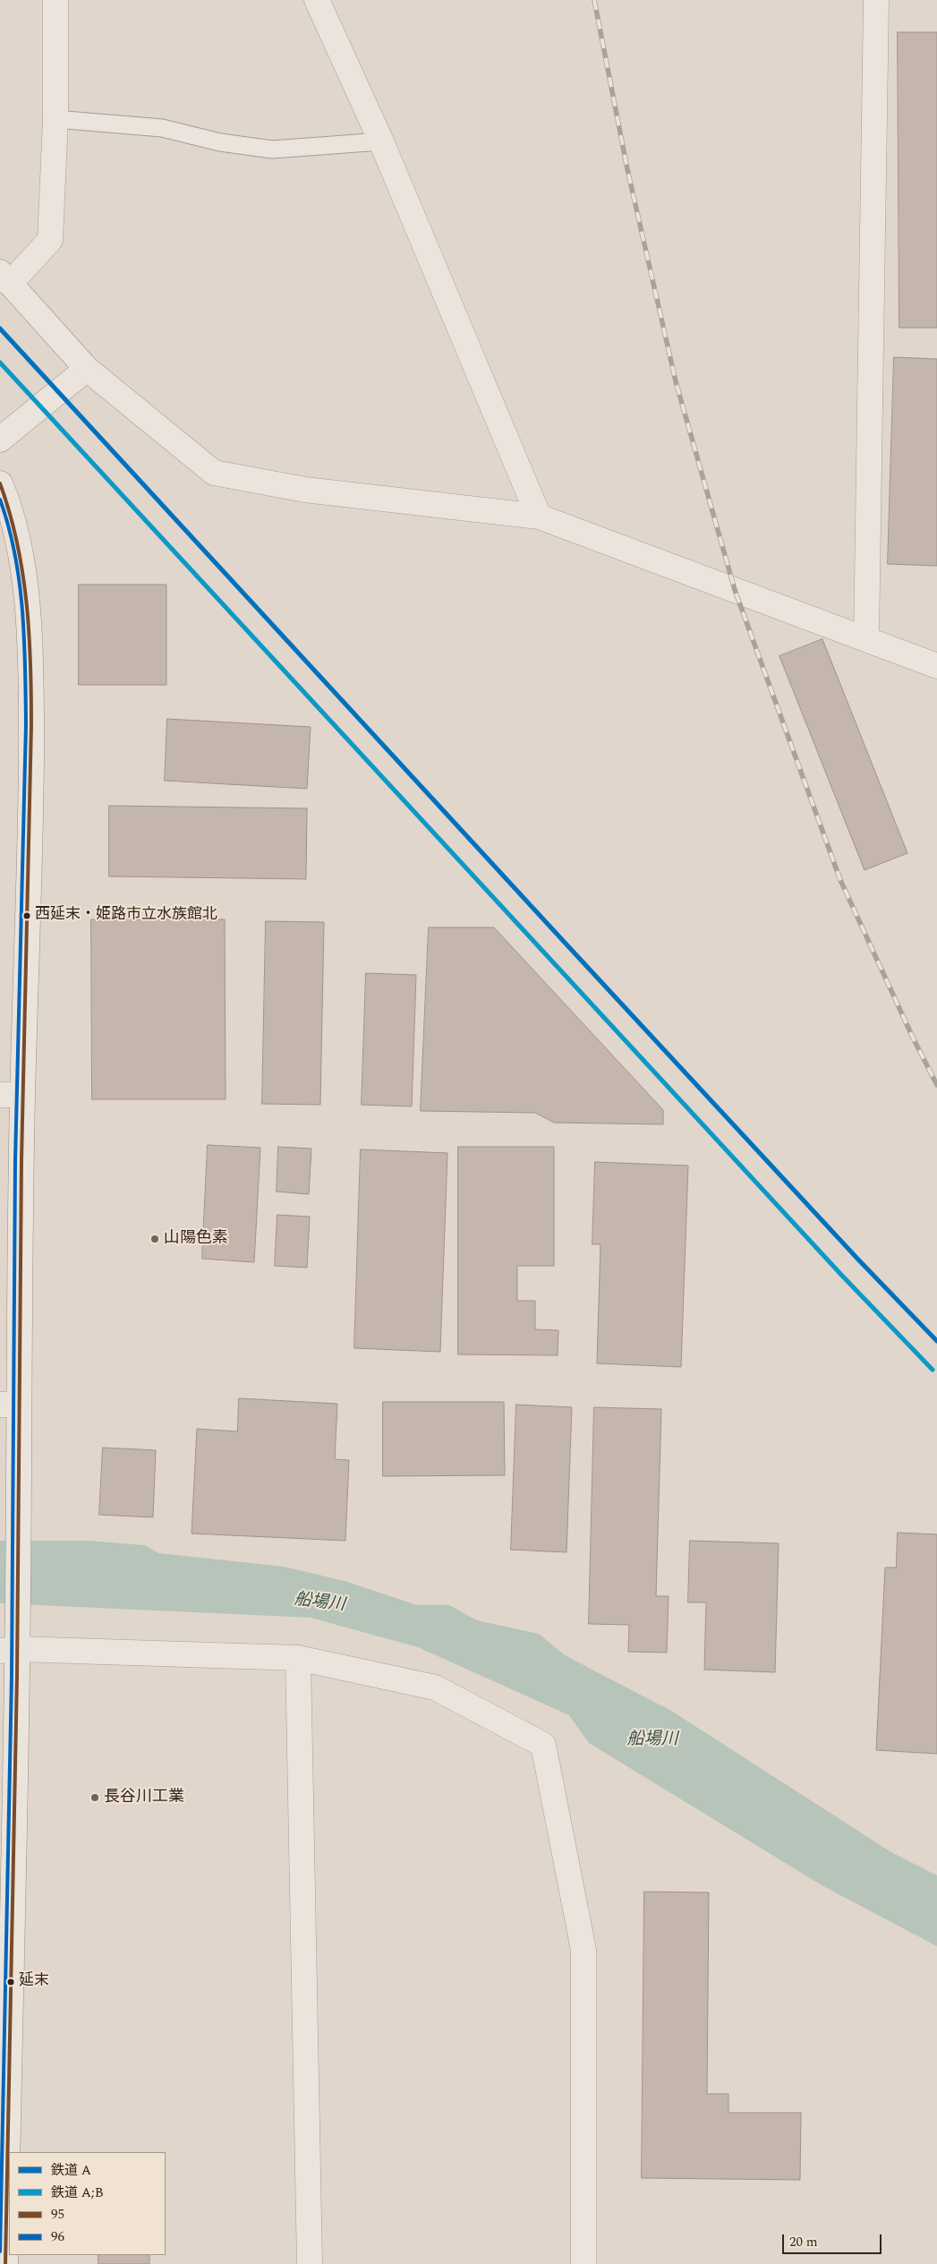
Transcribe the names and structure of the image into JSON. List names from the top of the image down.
{
  "water": ["船場川"],
  "places": [
    "西延末・姫路市立水族館北",
    "山陽色素",
    "長谷川工業",
    "延末"
  ],
  "lines": [
    "rail line A",
    "rail line A;B",
    "transit line 95",
    "transit line 96"
  ],
  "legend": [
    "鉄道 A",
    "鉄道 A;B",
    "95",
    "96"
  ],
  "scale_bar": "20 m"
}
